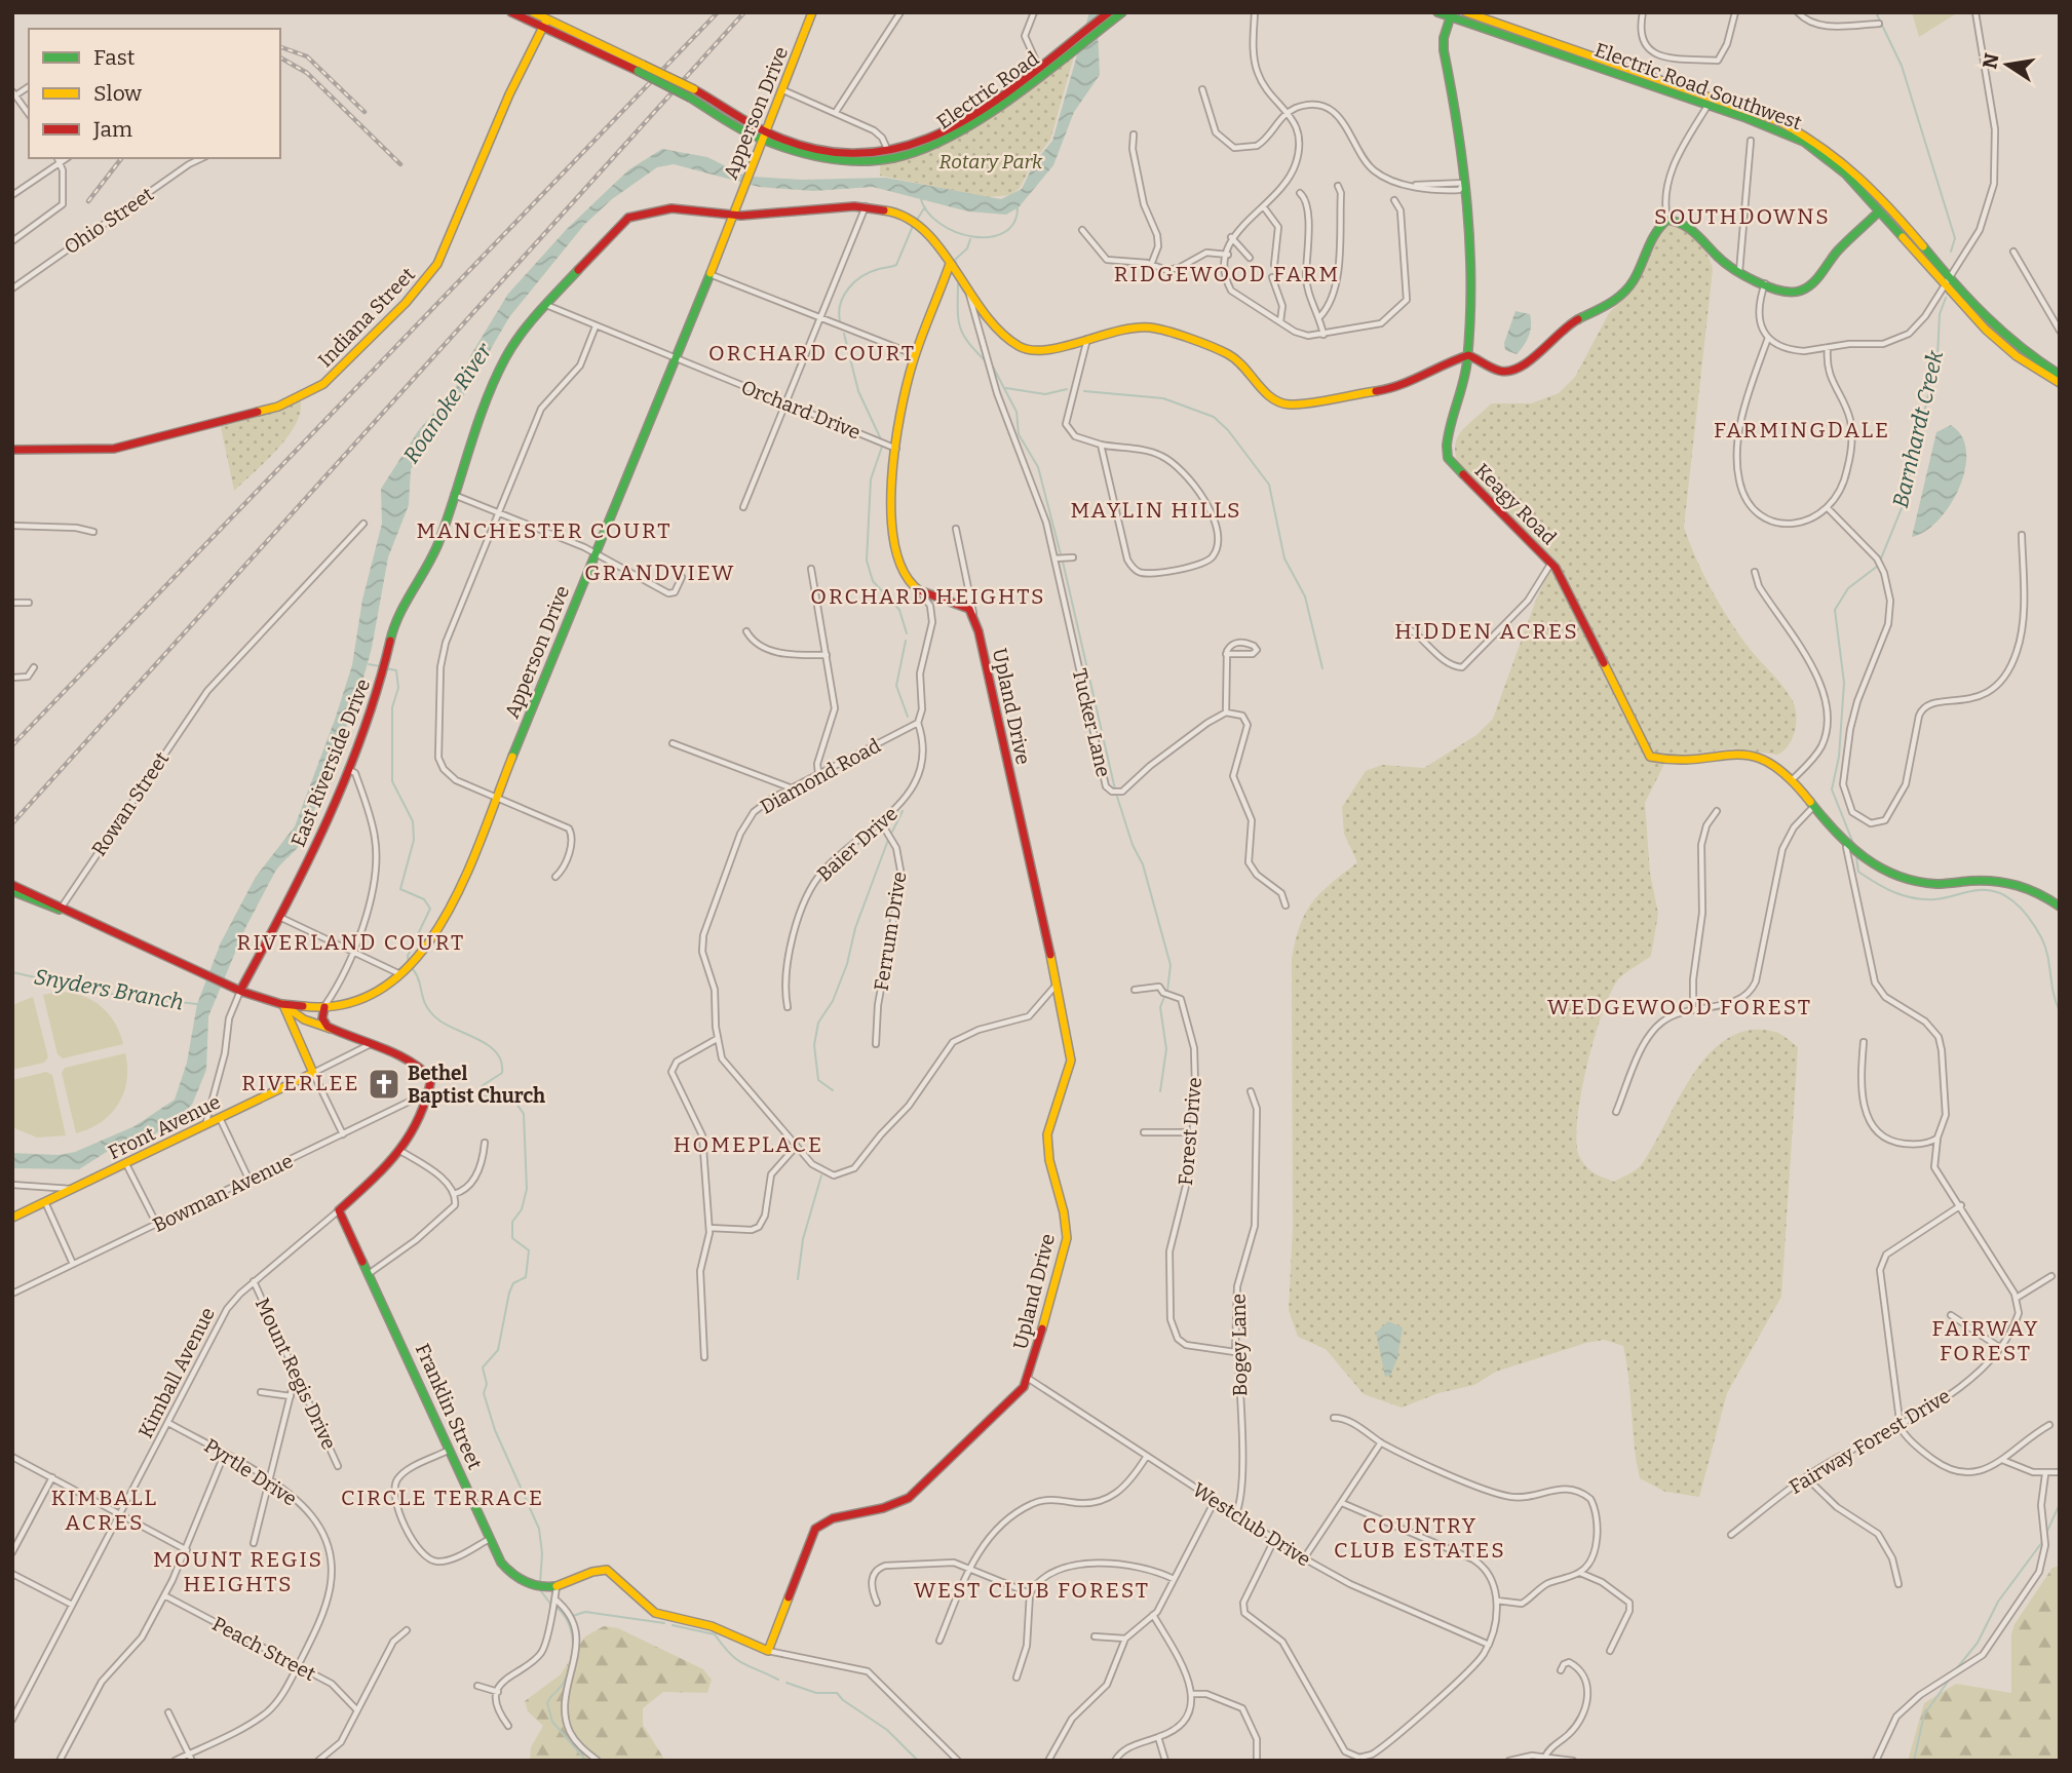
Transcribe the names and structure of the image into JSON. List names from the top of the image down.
{
  "streets": {
    "street": [
      "Electric Road Southwest",
      "Electric Road",
      "Apperson Drive",
      "Ohio Street",
      "Indiana Street",
      "Orchard Drive",
      "Keagy Road",
      "Upland Drive",
      "Tucker Lane",
      "East Riverside Drive",
      "Diamond Road",
      "Rowan Street",
      "Baier Drive",
      "Ferrum Drive",
      "Front Avenue",
      "Forest Drive",
      "Bowman Avenue",
      "Bogey Lane",
      "Kimball Avenue",
      "Mount Regis Drive",
      "Franklin Street",
      "Fairway Forest Drive",
      "Pyrtle Drive",
      "Westclub Drive",
      "Peach Street"
    ]
  },
  "crossings": [
    ["Electric Road Southwest", "Keagy Road"],
    ["Electric Road", "Apperson Drive"],
    ["Electric Road", "Indiana Street"],
    ["Apperson Drive", "Orchard Drive"],
    ["Apperson Drive", "East Riverside Drive"],
    ["Orchard Drive", "East Riverside Drive"],
    ["Keagy Road", "East Riverside Drive"],
    ["Upland Drive", "Diamond Road"],
    ["Upland Drive", "Franklin Street"],
    ["Upland Drive", "Westclub Drive"],
    ["Tucker Lane", "East Riverside Drive"],
    ["Diamond Road", "Baier Drive"],
    ["Baier Drive", "Ferrum Drive"],
    ["Forest Drive", "Bogey Lane"],
    ["Bowman Avenue", "Kimball Avenue"],
    ["Bogey Lane", "Westclub Drive"],
    ["Kimball Avenue", "Mount Regis Drive"],
    ["Kimball Avenue", "Franklin Street"],
    ["Kimball Avenue", "Pyrtle Drive"],
    ["Pyrtle Drive", "Peach Street"]
  ],
  "districts": [
    "SOUTHDOWNS",
    "RIDGEWOOD FARM",
    "ORCHARD COURT",
    "FARMINGDALE",
    "MAYLIN HILLS",
    "MANCHESTER COURT",
    "GRANDVIEW",
    "ORCHARD HEIGHTS",
    "HIDDEN ACRES",
    "RIVERLAND COURT",
    "WEDGEWOOD FOREST",
    "RIVERLEE",
    "HOMEPLACE",
    "FAIRWAY FOREST",
    "KIMBALL ACRES",
    "CIRCLE TERRACE",
    "COUNTRY CLUB ESTATES",
    "MOUNT REGIS HEIGHTS",
    "WEST CLUB FOREST"
  ],
  "water": ["Roanoke River", "Barnhardt Creek", "Snyders Branch"],
  "parks": ["Rotary Park"],
  "places": {
    "church": ["Bethel Baptist Church"]
  },
  "legend": ["Fast", "Slow", "Jam"],
  "north": "left"
}
